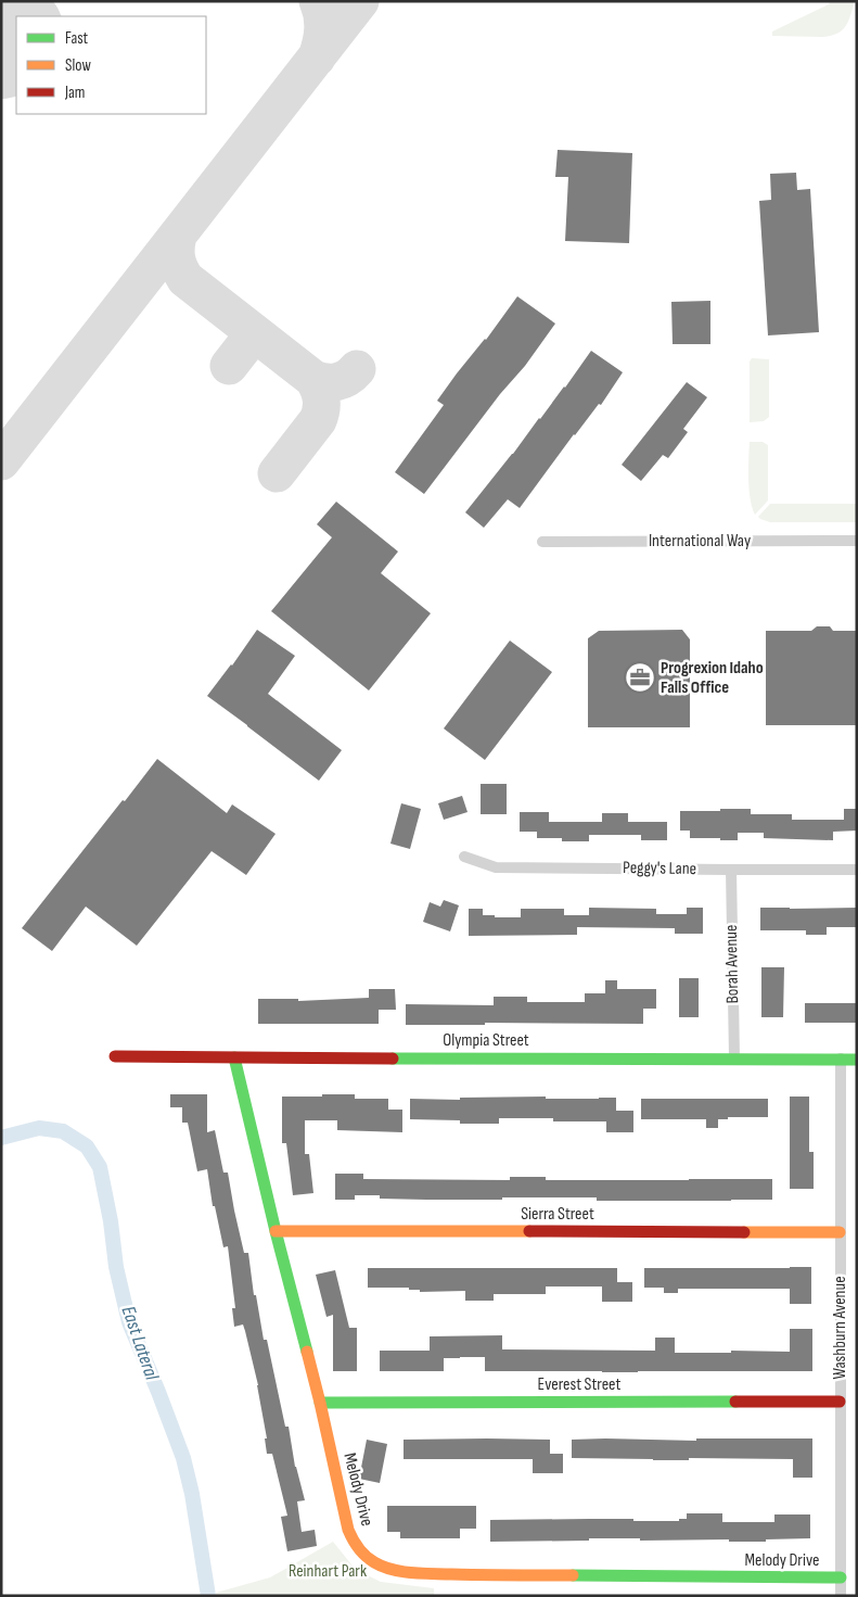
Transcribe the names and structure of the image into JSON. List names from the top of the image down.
{
  "streets": {
    "street": [
      "International Way",
      "Peggy's Lane",
      "Borah Avenue",
      "Olympia Street",
      "Sierra Street",
      "Washburn Avenue",
      "Everest Street",
      "Melody Drive"
    ]
  },
  "crossings": [
    ["Peggy's Lane", "Borah Avenue"],
    ["Borah Avenue", "Olympia Street"],
    ["Olympia Street", "Washburn Avenue"],
    ["Olympia Street", "Melody Drive"],
    ["Sierra Street", "Washburn Avenue"],
    ["Sierra Street", "Melody Drive"],
    ["Washburn Avenue", "Everest Street"],
    ["Washburn Avenue", "Melody Drive"],
    ["Everest Street", "Melody Drive"]
  ],
  "water": ["East Lateral"],
  "parks": ["Reinhart Park"],
  "places": {
    "office": ["Progrexion Idaho Falls Office"]
  },
  "legend": ["Fast", "Slow", "Jam"]
}
